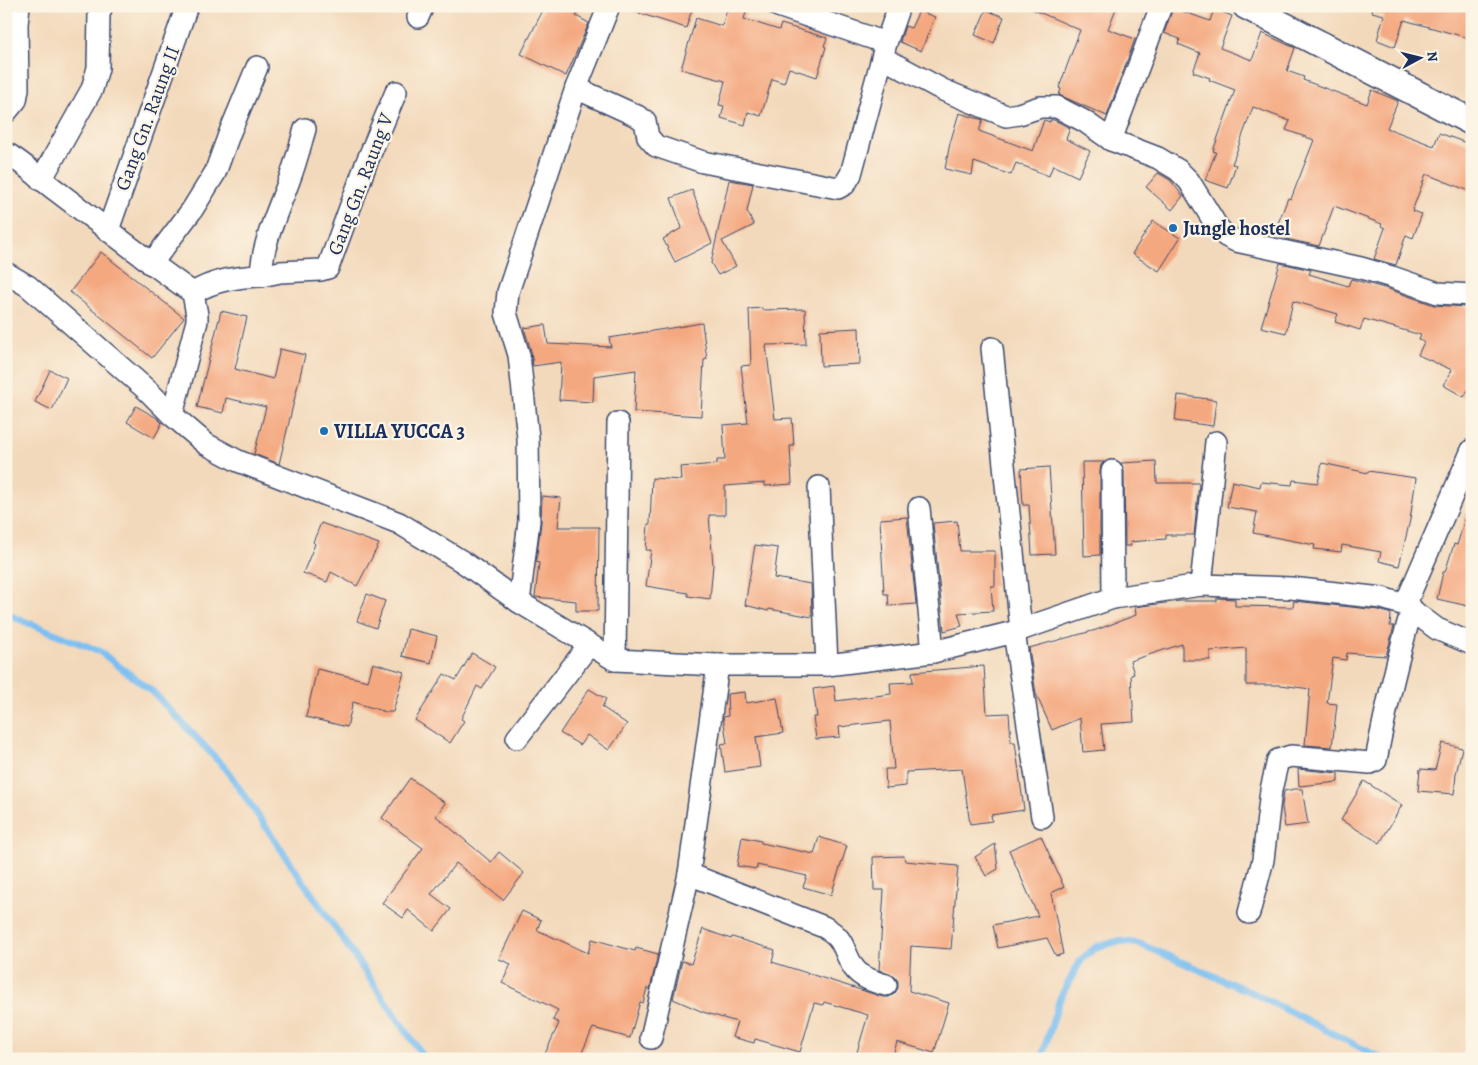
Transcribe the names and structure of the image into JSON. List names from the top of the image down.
{
  "streets": {
    "street": ["Gang Gn. Raung II", "Gang Gn. Raung V"]
  },
  "places": ["Jungle hostel", "VILLA YUCCA 3"],
  "north": "right"
}
